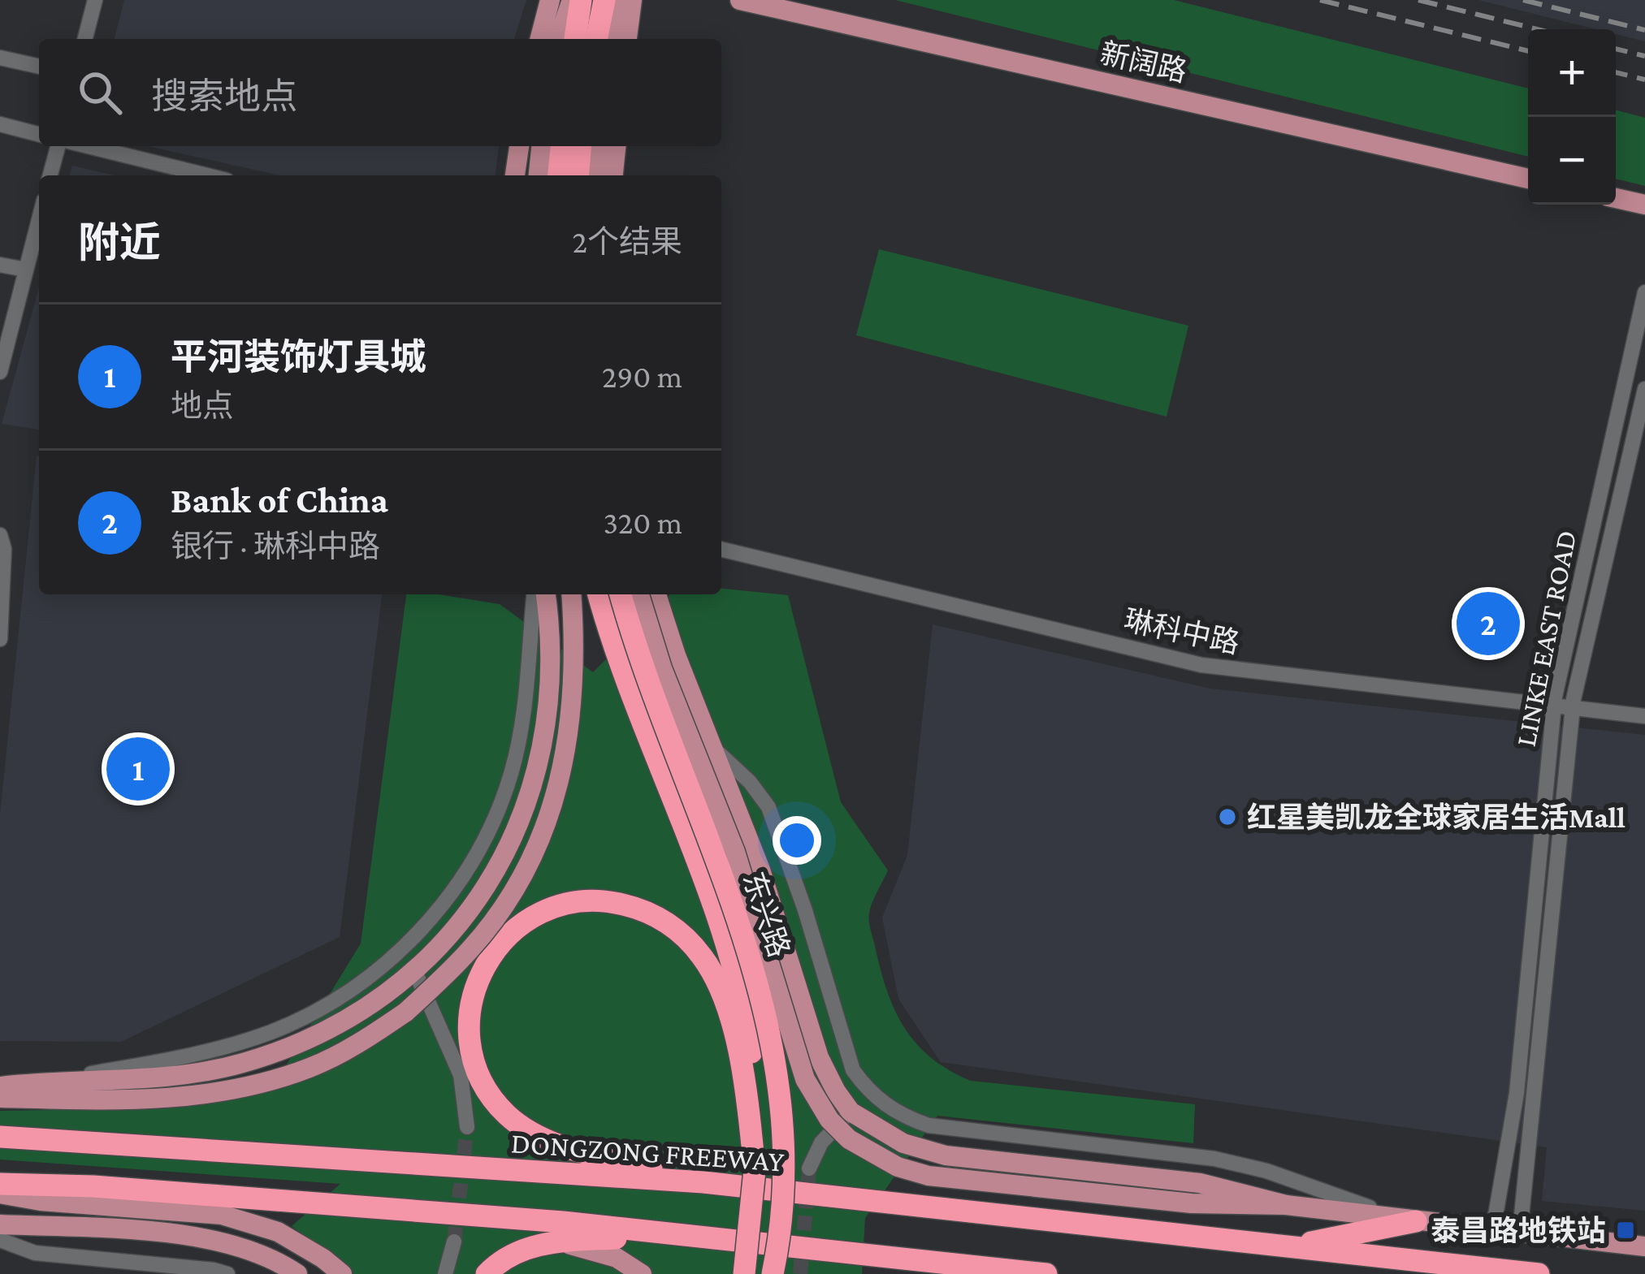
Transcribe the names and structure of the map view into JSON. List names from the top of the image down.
{
  "streets": {
    "highway": ["东兴路", "DONGZONG FREEWAY"],
    "main road": ["新阔路"],
    "street": ["琳科中路", "LINKE EAST ROAD"]
  },
  "crossings": [
    ["琳科中路", "LINKE EAST ROAD"]
  ],
  "places": {
    "other": ["红星美凯龙全球家居生活Mall"],
    "transit": ["泰昌路地铁站"]
  },
  "page": {
    "map_buttons": ["+", "−"],
    "search": "搜索地点",
    "heading": ["附近", "2个结果"],
    "list": [
      {
        "mark": "1",
        "name": "平河装饰灯具城",
        "note": "地点",
        "value": "290 m"
      },
      {
        "mark": "2",
        "name": "Bank of China",
        "note": "银行 · 琳科中路",
        "value": "320 m"
      }
    ],
    "pins": ["2", "1"]
  }
}
